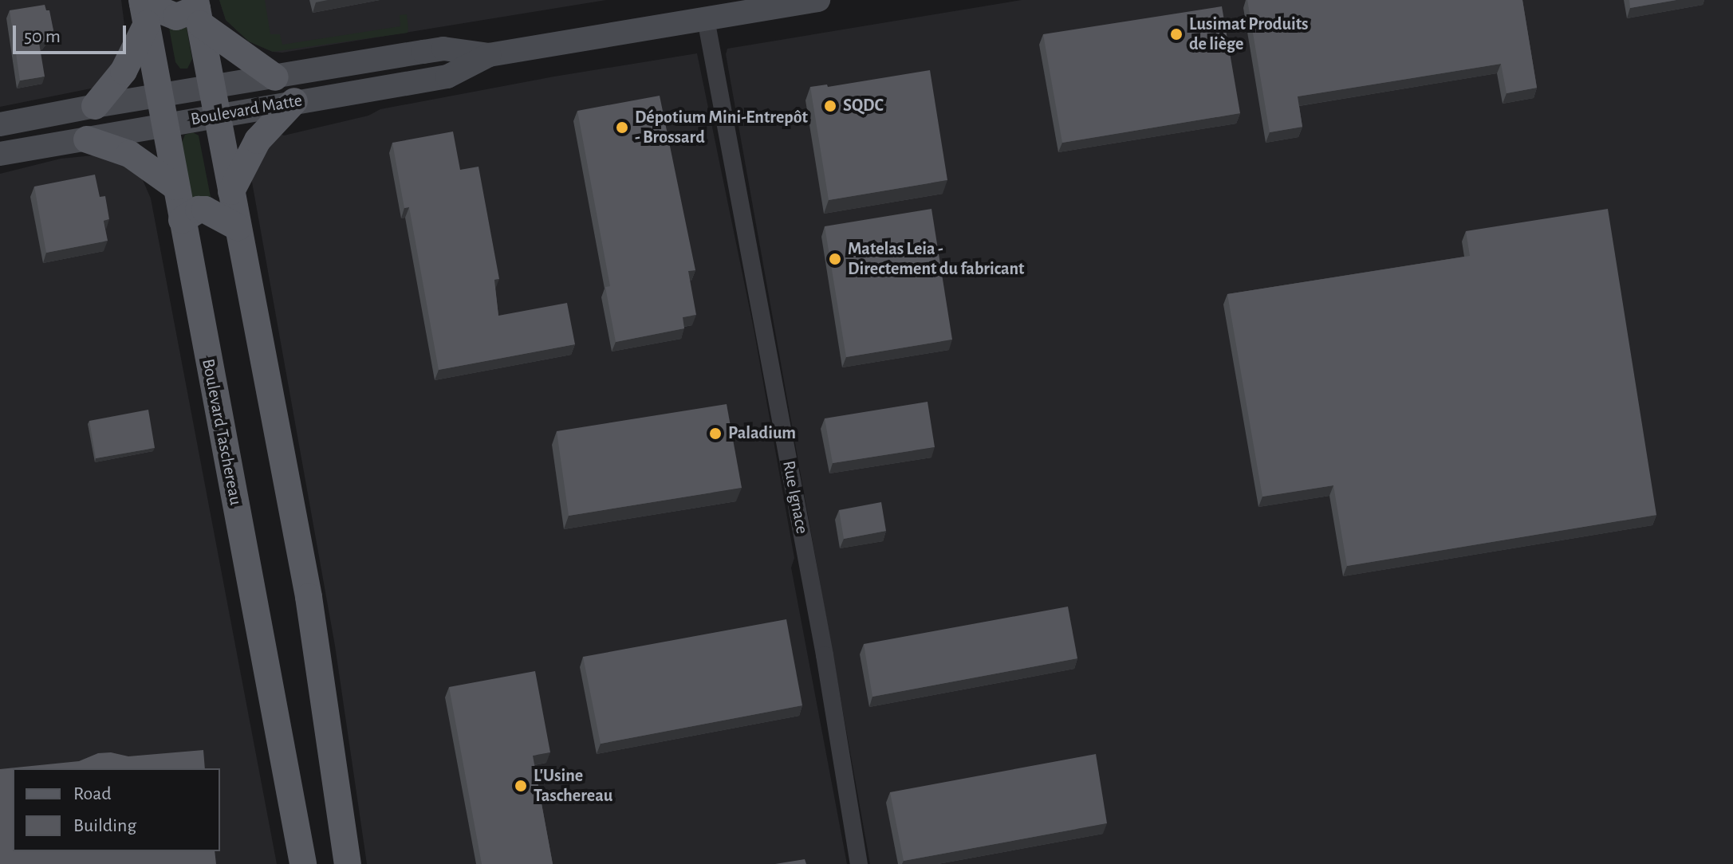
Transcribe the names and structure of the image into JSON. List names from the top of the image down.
{
  "streets": {
    "main road": ["Boulevard Matte", "Boulevard Taschereau"],
    "street": ["Rue Ignace"]
  },
  "crossings": [
    ["Boulevard Matte", "Boulevard Taschereau"],
    ["Boulevard Matte", "Rue Ignace"]
  ],
  "places": [
    "Lusimat Produits de liège",
    "SQDC",
    "Dépotium Mini-Entrepôt - Brossard",
    "Matelas Leia - Directement du fabricant",
    "Paladium",
    "L'Usine Taschereau"
  ],
  "legend": ["Road", "Building"],
  "scale_bar": "50 m"
}
